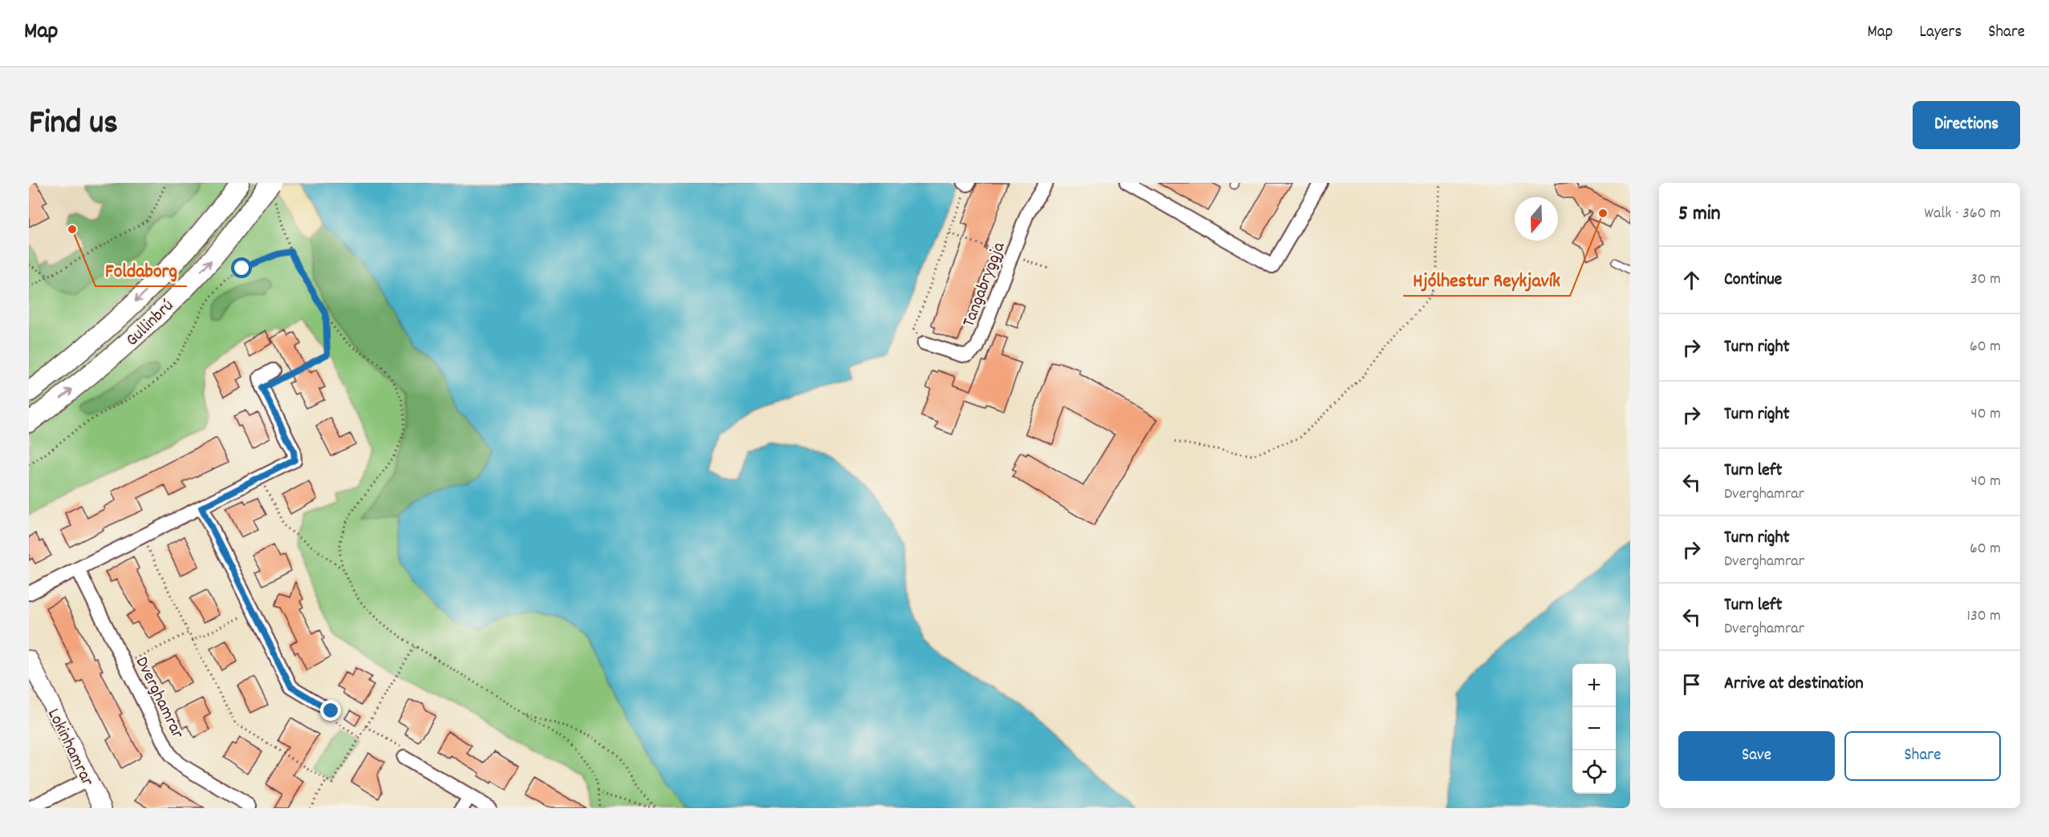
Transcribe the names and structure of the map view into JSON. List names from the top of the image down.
{
  "streets": {
    "main road": ["Gullinbrú"],
    "street": ["Tangabryggja", "Dverghamrar", "Lokinhamrar"]
  },
  "places": ["Hjólhestur Reykjavík", "Foldaborg"],
  "north": "bottom",
  "page": {
    "header": "Map",
    "nav": ["Map", "Layers", "Share"],
    "title": "Find us",
    "buttons": [
      "Directions",
      ["Save", "Share"]
    ],
    "heading": ["5 min", "Walk · 360 m"],
    "list": [
      ["Continue", "30 m"],
      ["Turn right", "60 m"],
      ["Turn right", "40 m"],
      ["Turn left", "Dverghamrar", "40 m"],
      ["Turn right", "Dverghamrar", "60 m"],
      ["Turn left", "Dverghamrar", "130 m"],
      "Arrive at destination"
    ],
    "map_buttons": ["+", "−"]
  }
}
